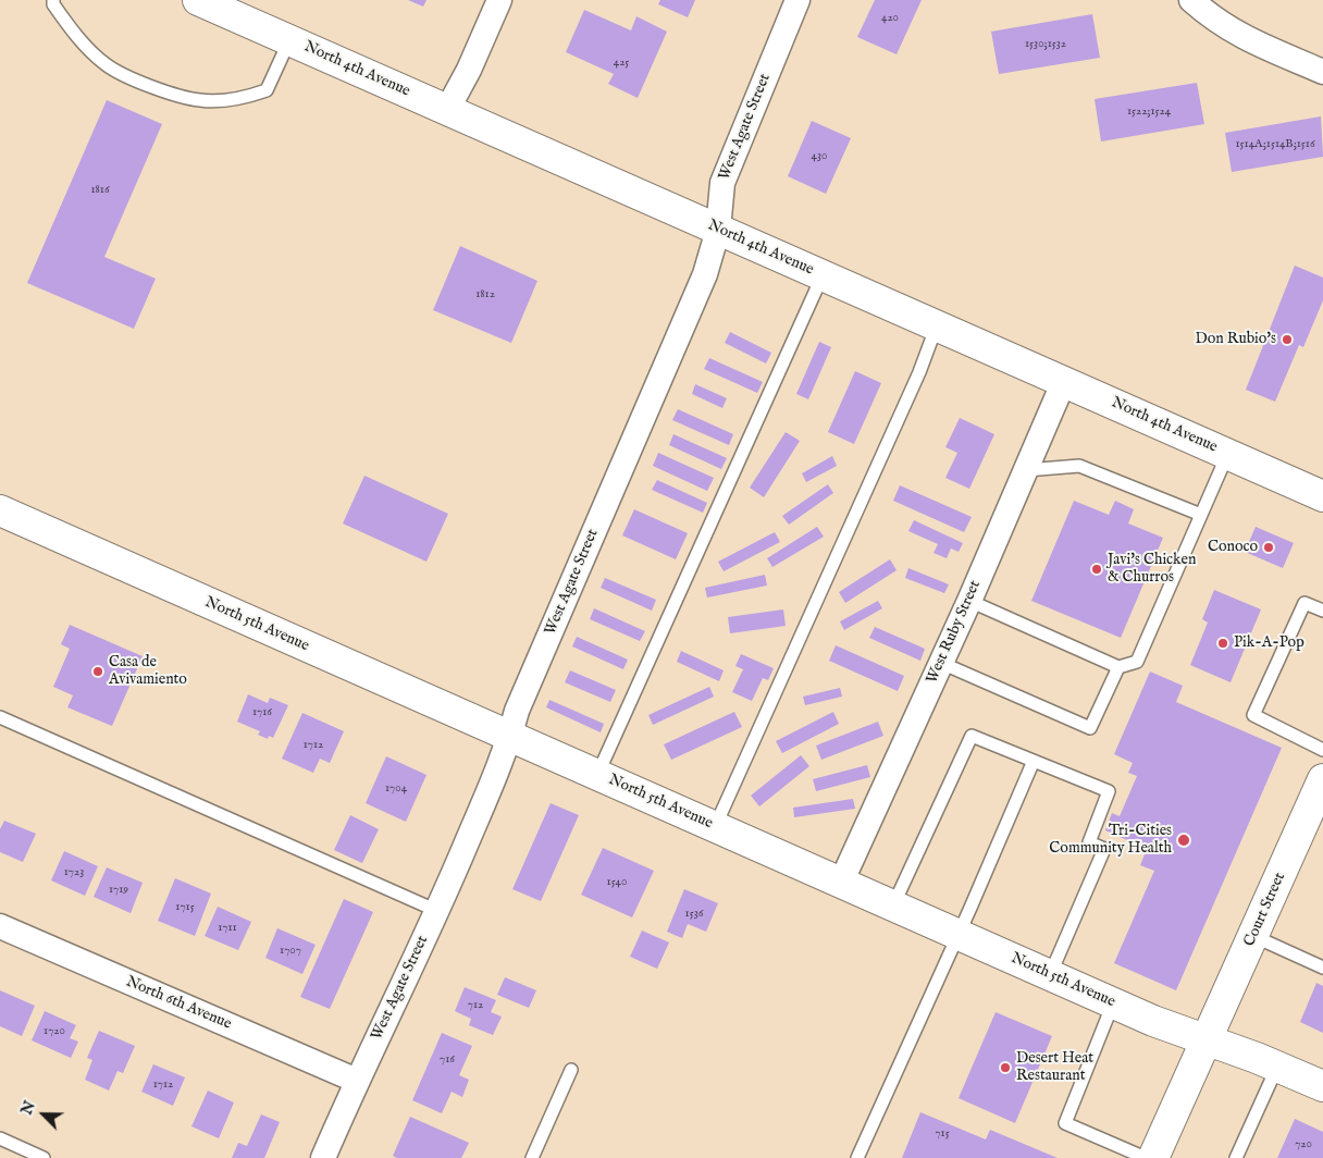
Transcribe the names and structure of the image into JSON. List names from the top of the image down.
{
  "streets": {
    "main road": ["North 4th Avenue", "North 5th Avenue", "Court Street"],
    "street": ["West Agate Street", "West Ruby Street", "North 6th Avenue"]
  },
  "crossings": [
    ["North 4th Avenue", "West Agate Street"],
    ["North 4th Avenue", "West Ruby Street"],
    ["West Agate Street", "North 5th Avenue"],
    ["West Agate Street", "North 6th Avenue"],
    ["North 5th Avenue", "West Ruby Street"],
    ["North 5th Avenue", "Court Street"]
  ],
  "places": [
    "Don Rubio's",
    "Conoco",
    "Javi's Chicken & Churros",
    "Pik-A-Pop",
    "Casa de Avivamiento",
    "Tri-Cities Community Health",
    "Desert Heat Restaurant"
  ],
  "house_numbers": [
    "420",
    "1530;1532",
    "425",
    "1522;1524",
    "1514A;1514B;1516",
    "430",
    "1816",
    "1812",
    "1716",
    "1712",
    "1704",
    "1723",
    "1540",
    "1719",
    "1715",
    "1536",
    "1711",
    "1707",
    "712",
    "1720",
    "716",
    "1712",
    "715",
    "720"
  ],
  "north": "top left"
}
